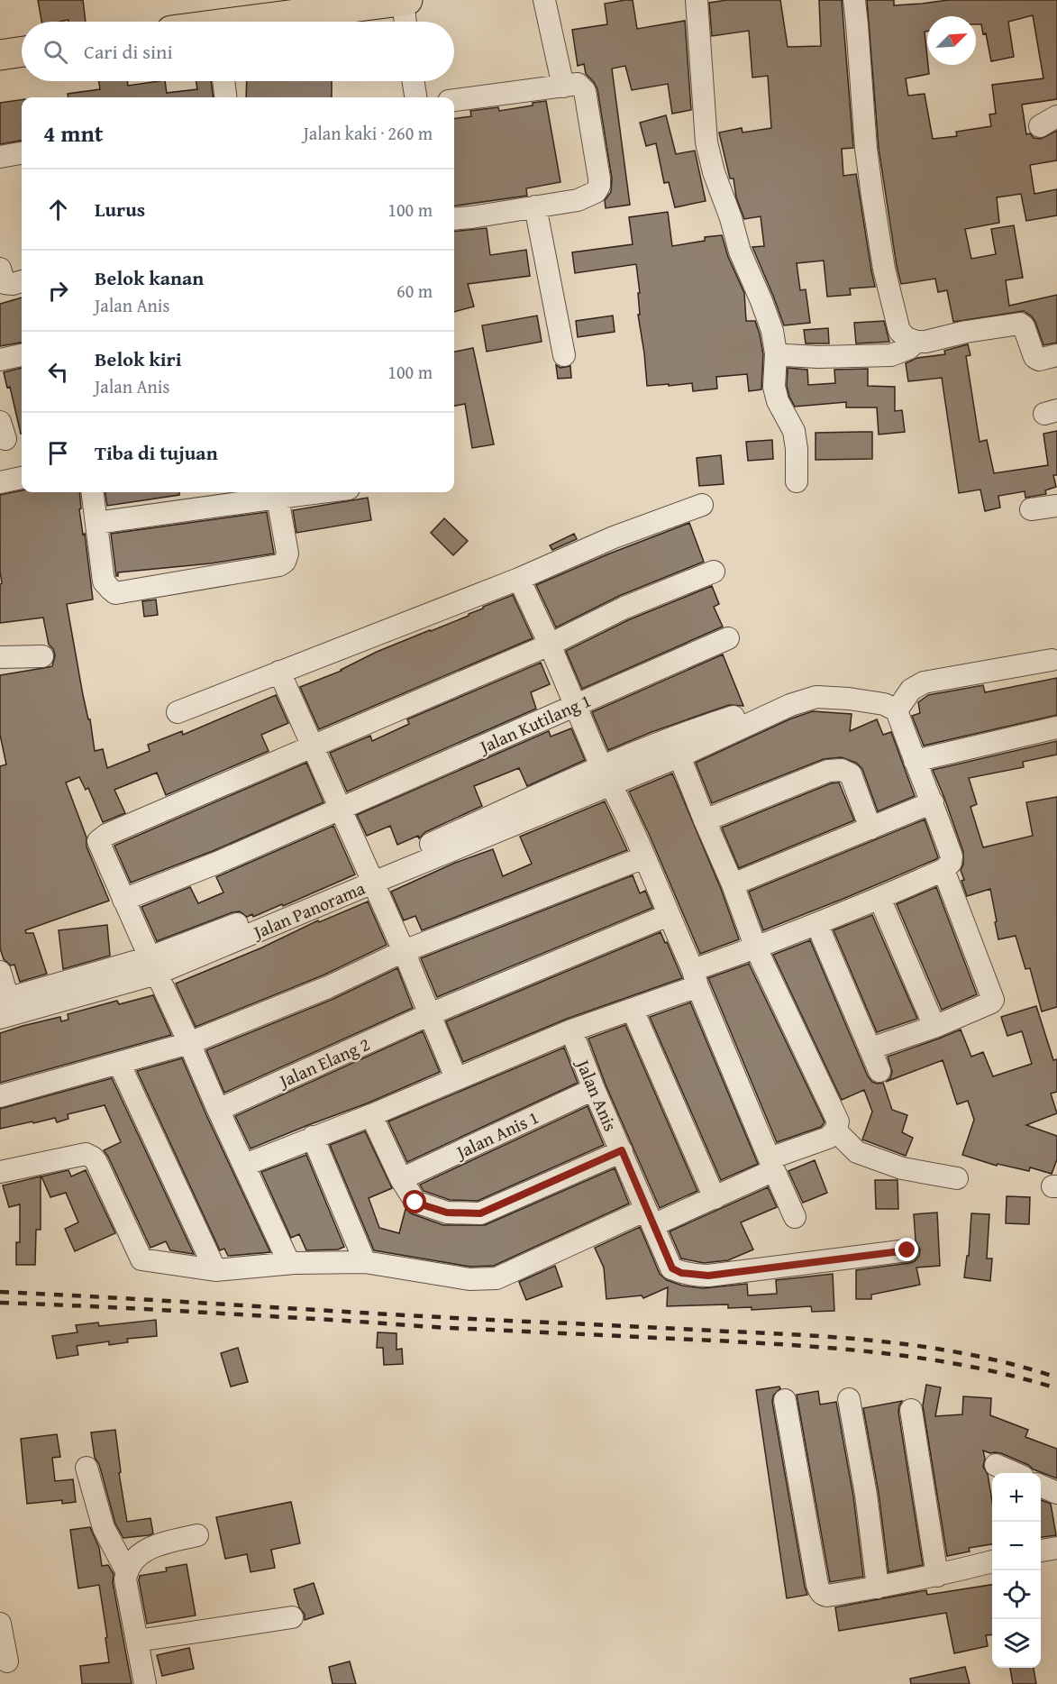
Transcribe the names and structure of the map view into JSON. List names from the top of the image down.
{
  "streets": {
    "street": [
      "Jalan Kutilang 1",
      "Jalan Panorama",
      "Jalan Elang 2",
      "Jalan Anis",
      "Jalan Anis 1"
    ]
  },
  "crossings": [
    ["Jalan Anis", "Jalan Anis 1"]
  ],
  "north": "top right",
  "page": {
    "search": "Cari di sini",
    "heading": ["4 mnt", "Jalan kaki · 260 m"],
    "list": [
      ["Lurus", "100 m"],
      ["Belok kanan", "Jalan Anis", "60 m"],
      ["Belok kiri", "Jalan Anis", "100 m"],
      "Tiba di tujuan"
    ],
    "map_buttons": ["+", "−"]
  }
}
